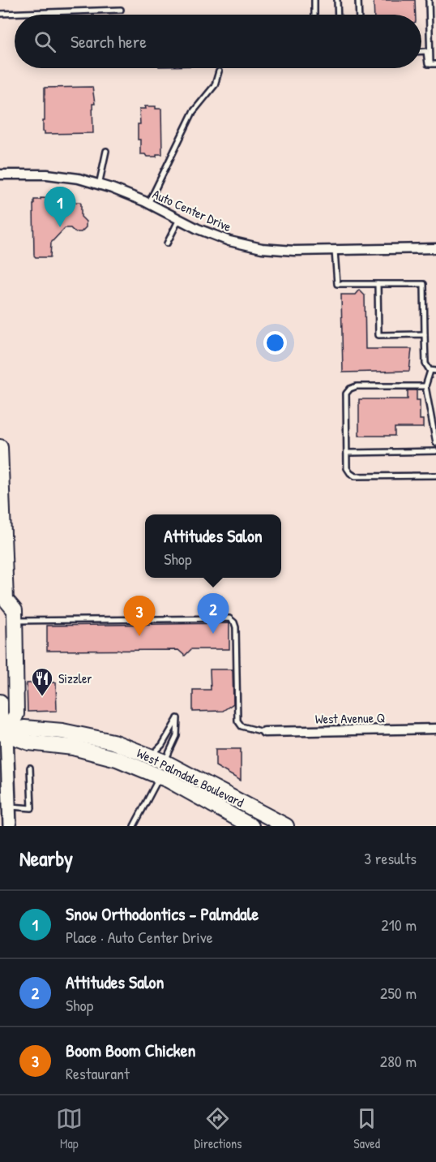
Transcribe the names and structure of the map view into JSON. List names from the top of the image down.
{
  "streets": {
    "main road": ["West Palmdale Boulevard"],
    "street": ["Auto Center Drive", "West Avenue Q"]
  },
  "places": {
    "restaurant": ["Sizzler"]
  },
  "page": {
    "search": "Search here",
    "pins": ["1", "2", "3"],
    "popup": ["Attitudes Salon", "Shop"],
    "heading": ["Nearby", "3 results"],
    "list": [
      {
        "mark": "1",
        "name": "Snow Orthodontics - Palmdale",
        "note": "Place · Auto Center Drive",
        "value": "210 m"
      },
      {
        "mark": "2",
        "name": "Attitudes Salon",
        "note": "Shop",
        "value": "250 m"
      },
      {
        "mark": "3",
        "name": "Boom Boom Chicken",
        "note": "Restaurant",
        "value": "280 m"
      }
    ],
    "nav": ["Map", "Directions", "Saved"]
  }
}
